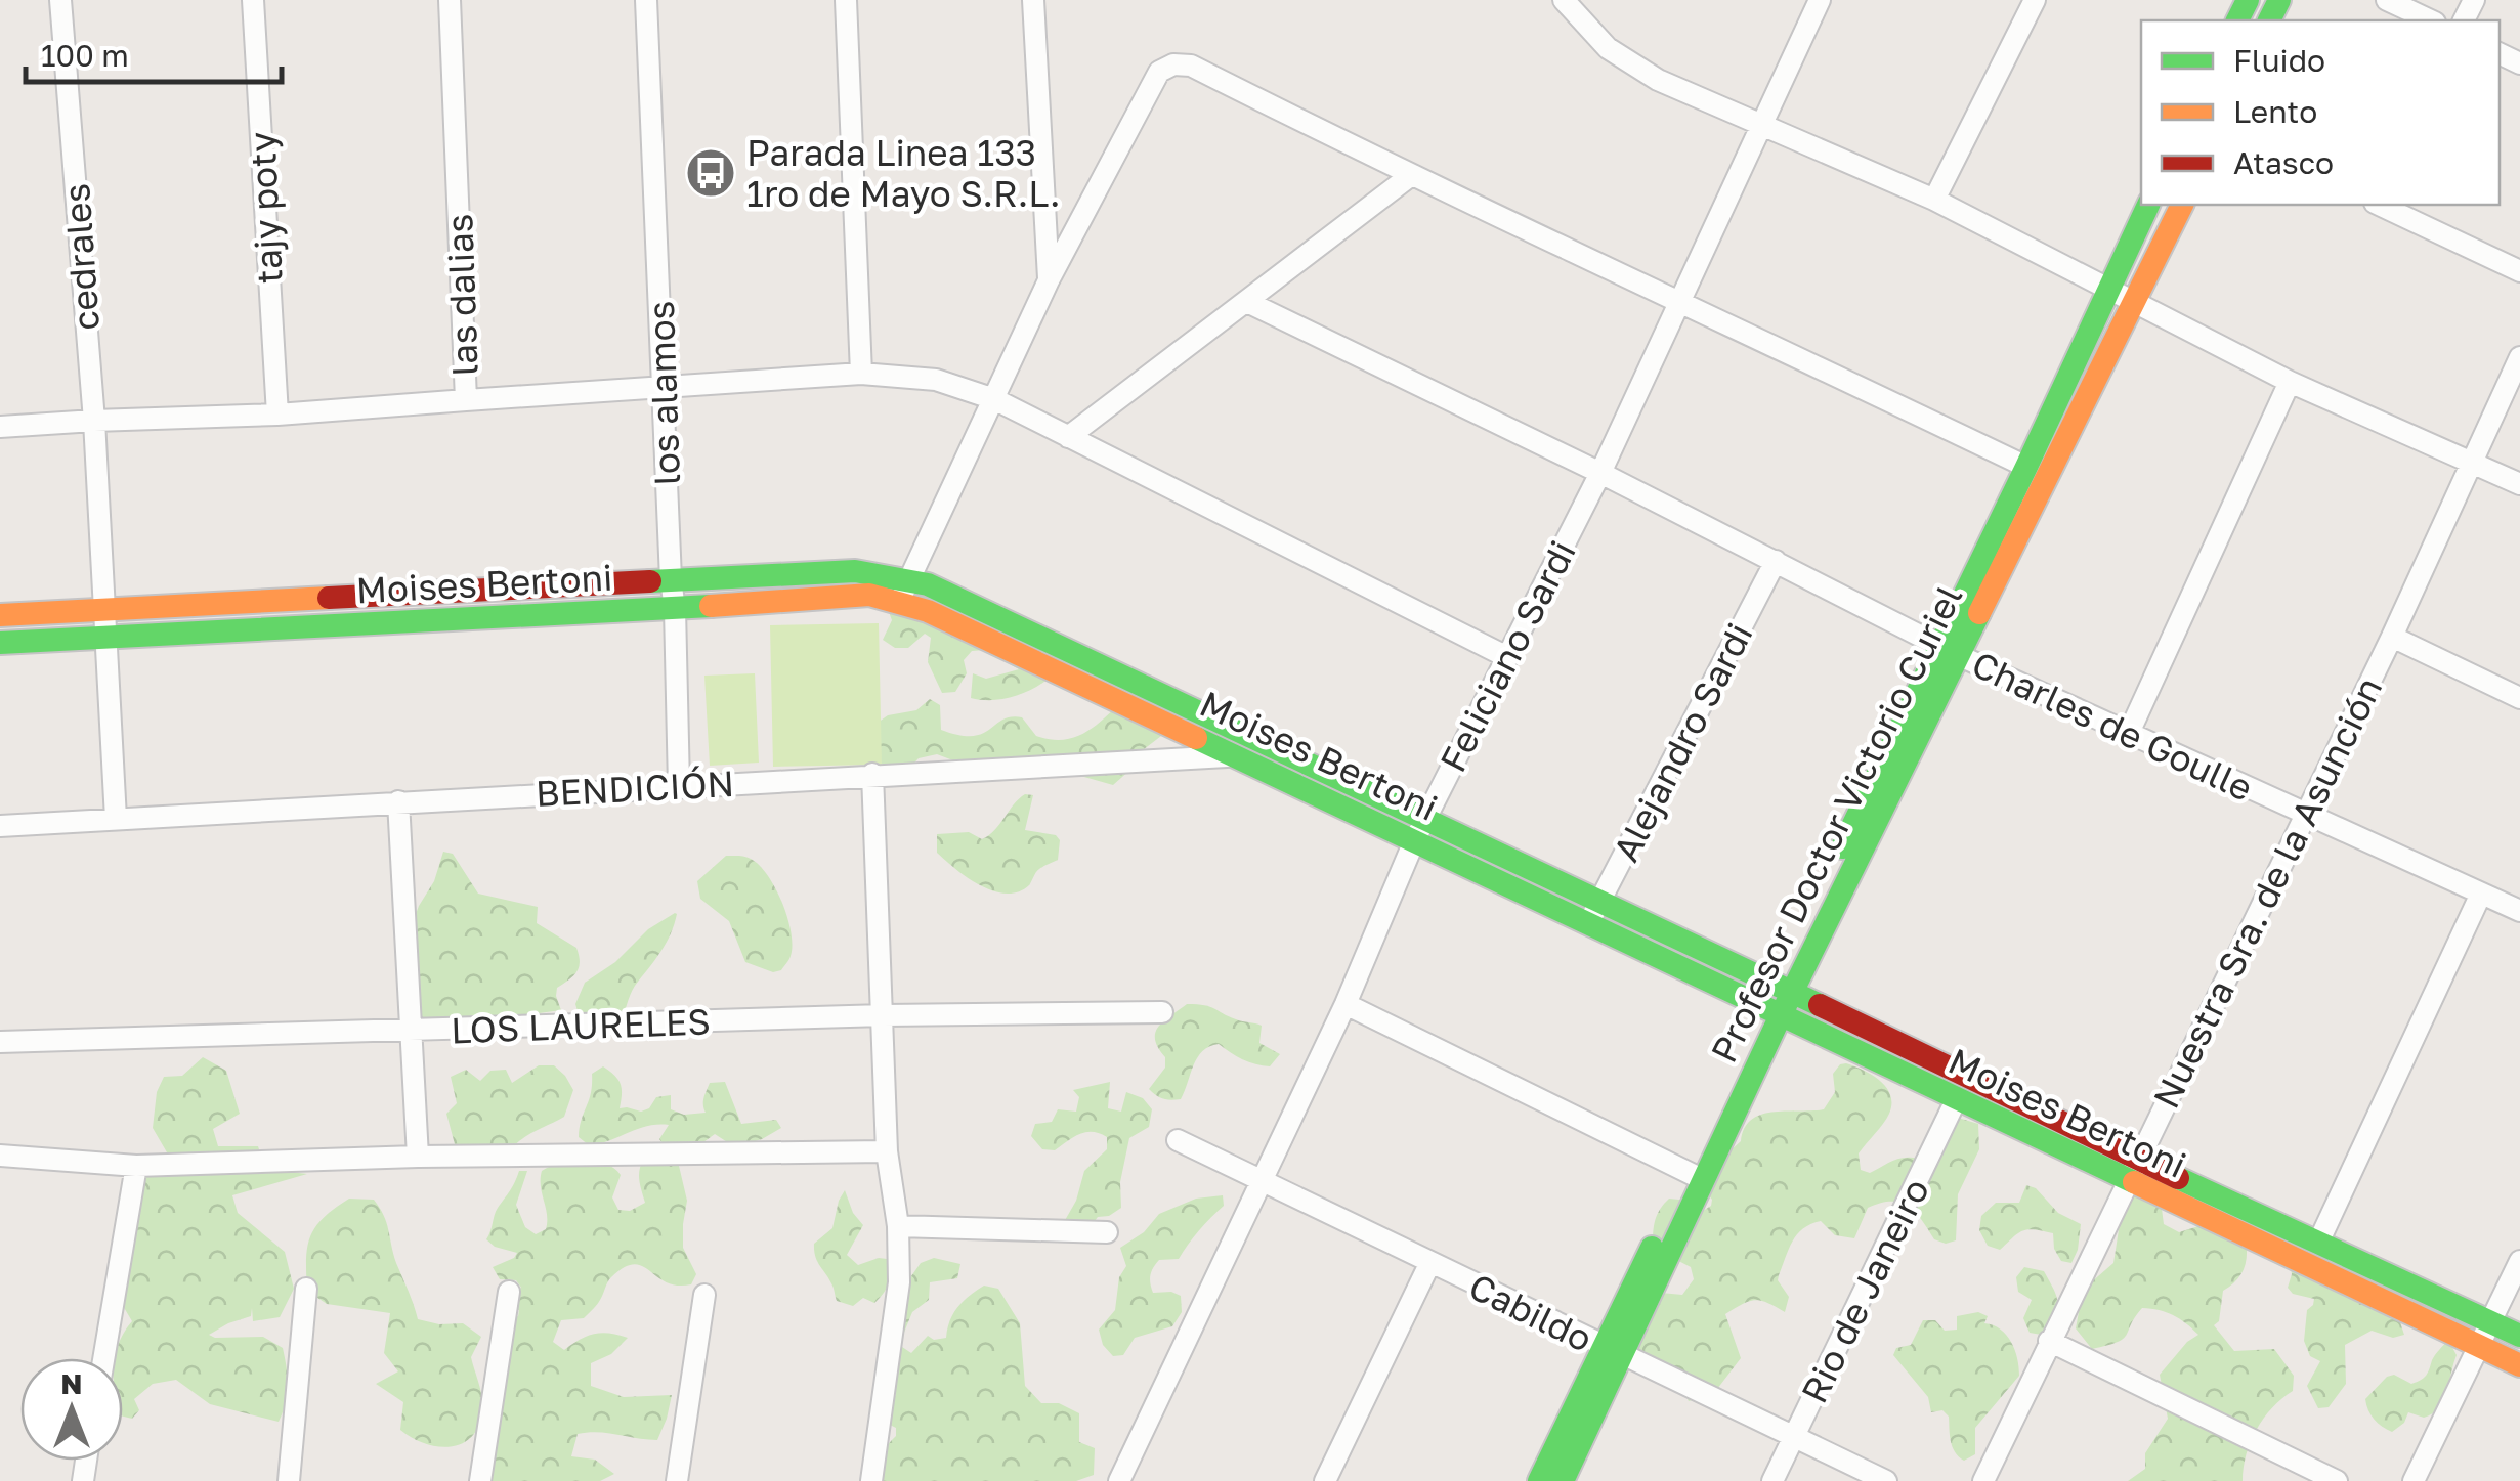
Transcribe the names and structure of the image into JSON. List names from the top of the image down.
{
  "streets": {
    "street": [
      "tajy poty",
      "cedrales",
      "las dalias",
      "los alamos",
      "Moises Bertoni",
      "Feliciano Sardi",
      "Charles de Goulle",
      "Alejandro Sardi",
      "BENDICIÓN",
      "Profesor Doctor Victorio Curiel",
      "Nuestra Sra. de la Asunción",
      "LOS LAURELES",
      "Rio de Janeiro",
      "Cabildo"
    ]
  },
  "crossings": [
    ["tajy poty", "las dalias"],
    ["cedrales", "las dalias"],
    ["cedrales", "Moises Bertoni"],
    ["cedrales", "BENDICIÓN"],
    ["los alamos", "Moises Bertoni"],
    ["los alamos", "BENDICIÓN"],
    ["Moises Bertoni", "Feliciano Sardi"],
    ["Moises Bertoni", "Alejandro Sardi"],
    ["Moises Bertoni", "BENDICIÓN"],
    ["Moises Bertoni", "Profesor Doctor Victorio Curiel"],
    ["Moises Bertoni", "Nuestra Sra. de la Asunción"],
    ["Moises Bertoni", "Rio de Janeiro"],
    ["Feliciano Sardi", "Charles de Goulle"],
    ["Feliciano Sardi", "Cabildo"],
    ["Charles de Goulle", "Alejandro Sardi"],
    ["Charles de Goulle", "Profesor Doctor Victorio Curiel"],
    ["Charles de Goulle", "Nuestra Sra. de la Asunción"],
    ["Profesor Doctor Victorio Curiel", "Cabildo"],
    ["Rio de Janeiro", "Cabildo"]
  ],
  "places": {
    "bus stop": ["Parada Linea 133 1ro de Mayo S.R.L."]
  },
  "legend": ["Fluido", "Lento", "Atasco"],
  "scale_bar": "100 m",
  "north": "top"
}
